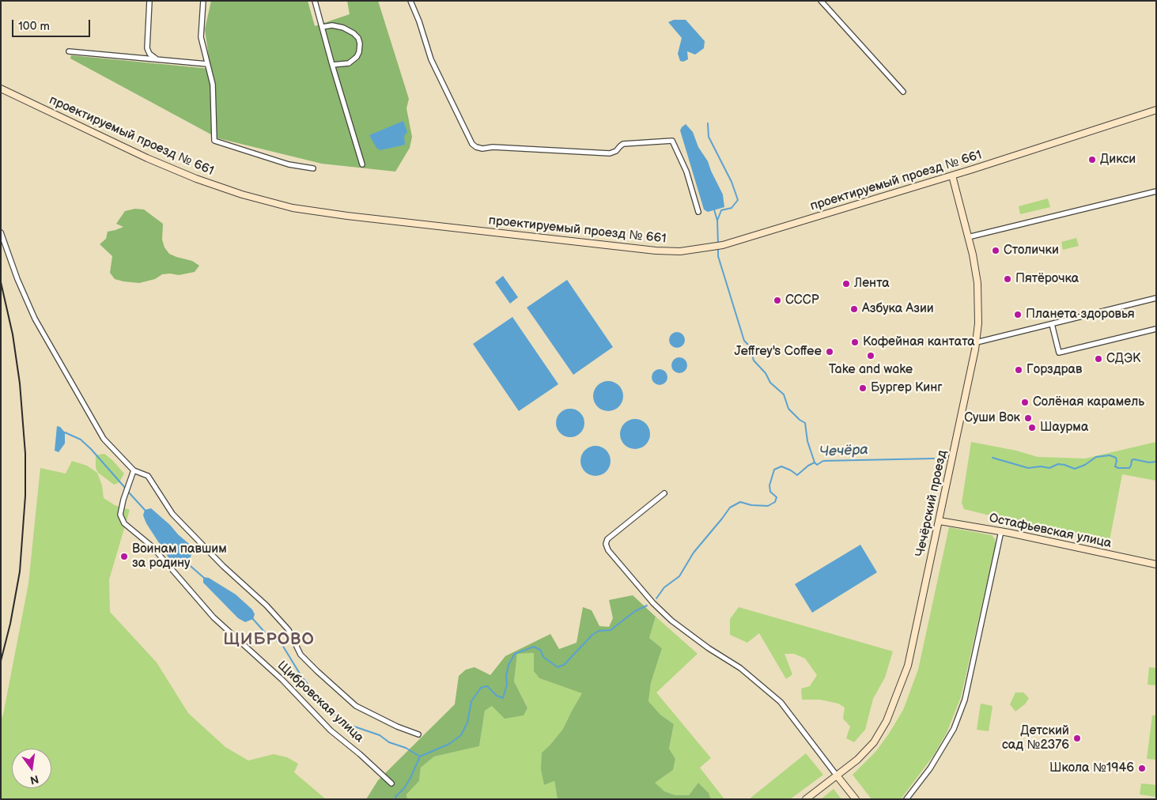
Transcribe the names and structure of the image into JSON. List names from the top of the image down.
{
  "streets": {
    "main road": ["проектируемый проезд № 661", "Чечёрский проезд", "Остафьевская улица"],
    "street": ["Щибровская улица"]
  },
  "crossings": [
    ["проектируемый проезд № 661", "Чечёрский проезд"],
    ["Чечёрский проезд", "Остафьевская улица"]
  ],
  "districts": ["ЩИБРОВО"],
  "water": ["Чечёра"],
  "places": [
    "Дикси",
    "Столички",
    "Пятёрочка",
    "Лента",
    "СССР",
    "Азбука Азии",
    "Планета здоровья",
    "Кофейная кантата",
    "Jeffrey's Coffee",
    "Take and wake",
    "СДЭК",
    "Горздрав",
    "Бургер Кинг",
    "Солёная карамель",
    "Суши Вок",
    "Шаурма",
    "Воинам павшим за родину",
    "Детский сад №2376",
    "Школа №1946"
  ],
  "scale_bar": "100 m",
  "north": "bottom"
}
